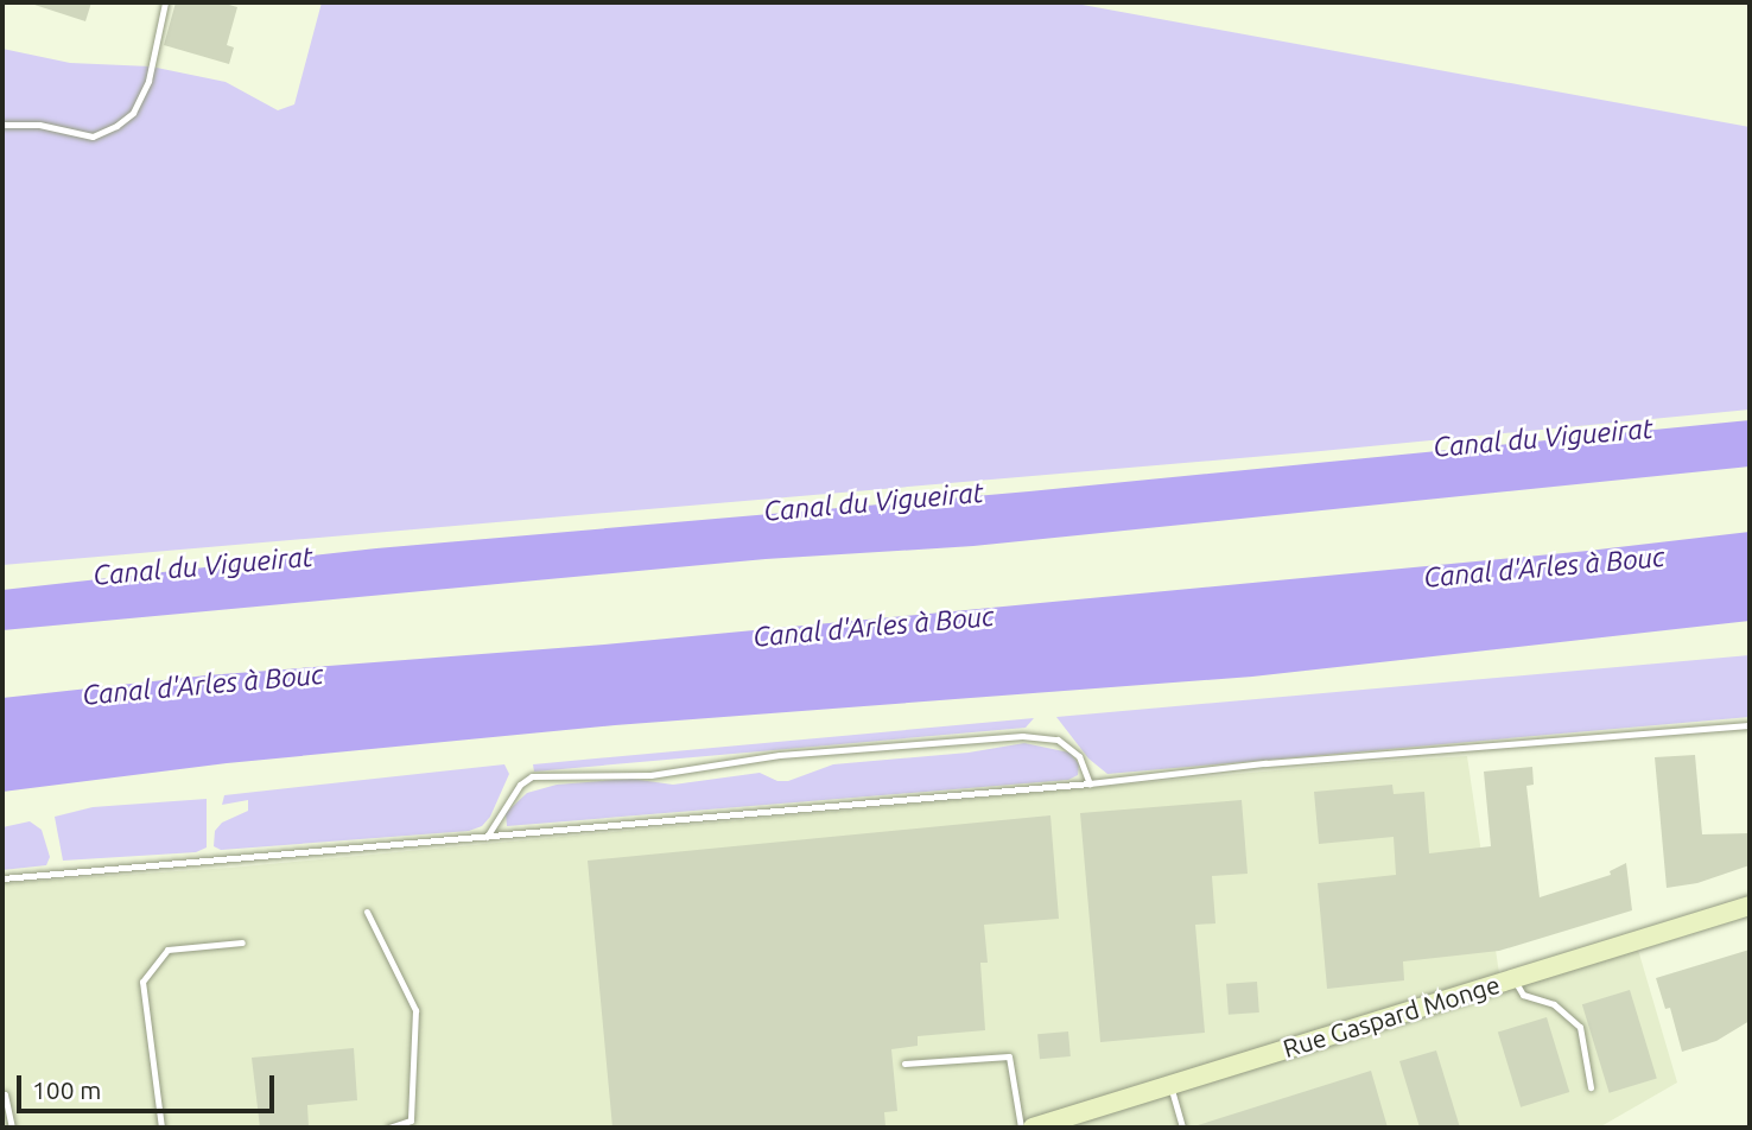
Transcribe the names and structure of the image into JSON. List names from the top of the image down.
{
  "streets": {
    "street": ["Rue Gaspard Monge"]
  },
  "water": ["Canal du Vigueirat", "Canal d'Arles à Bouc"],
  "scale_bar": "100 m"
}
